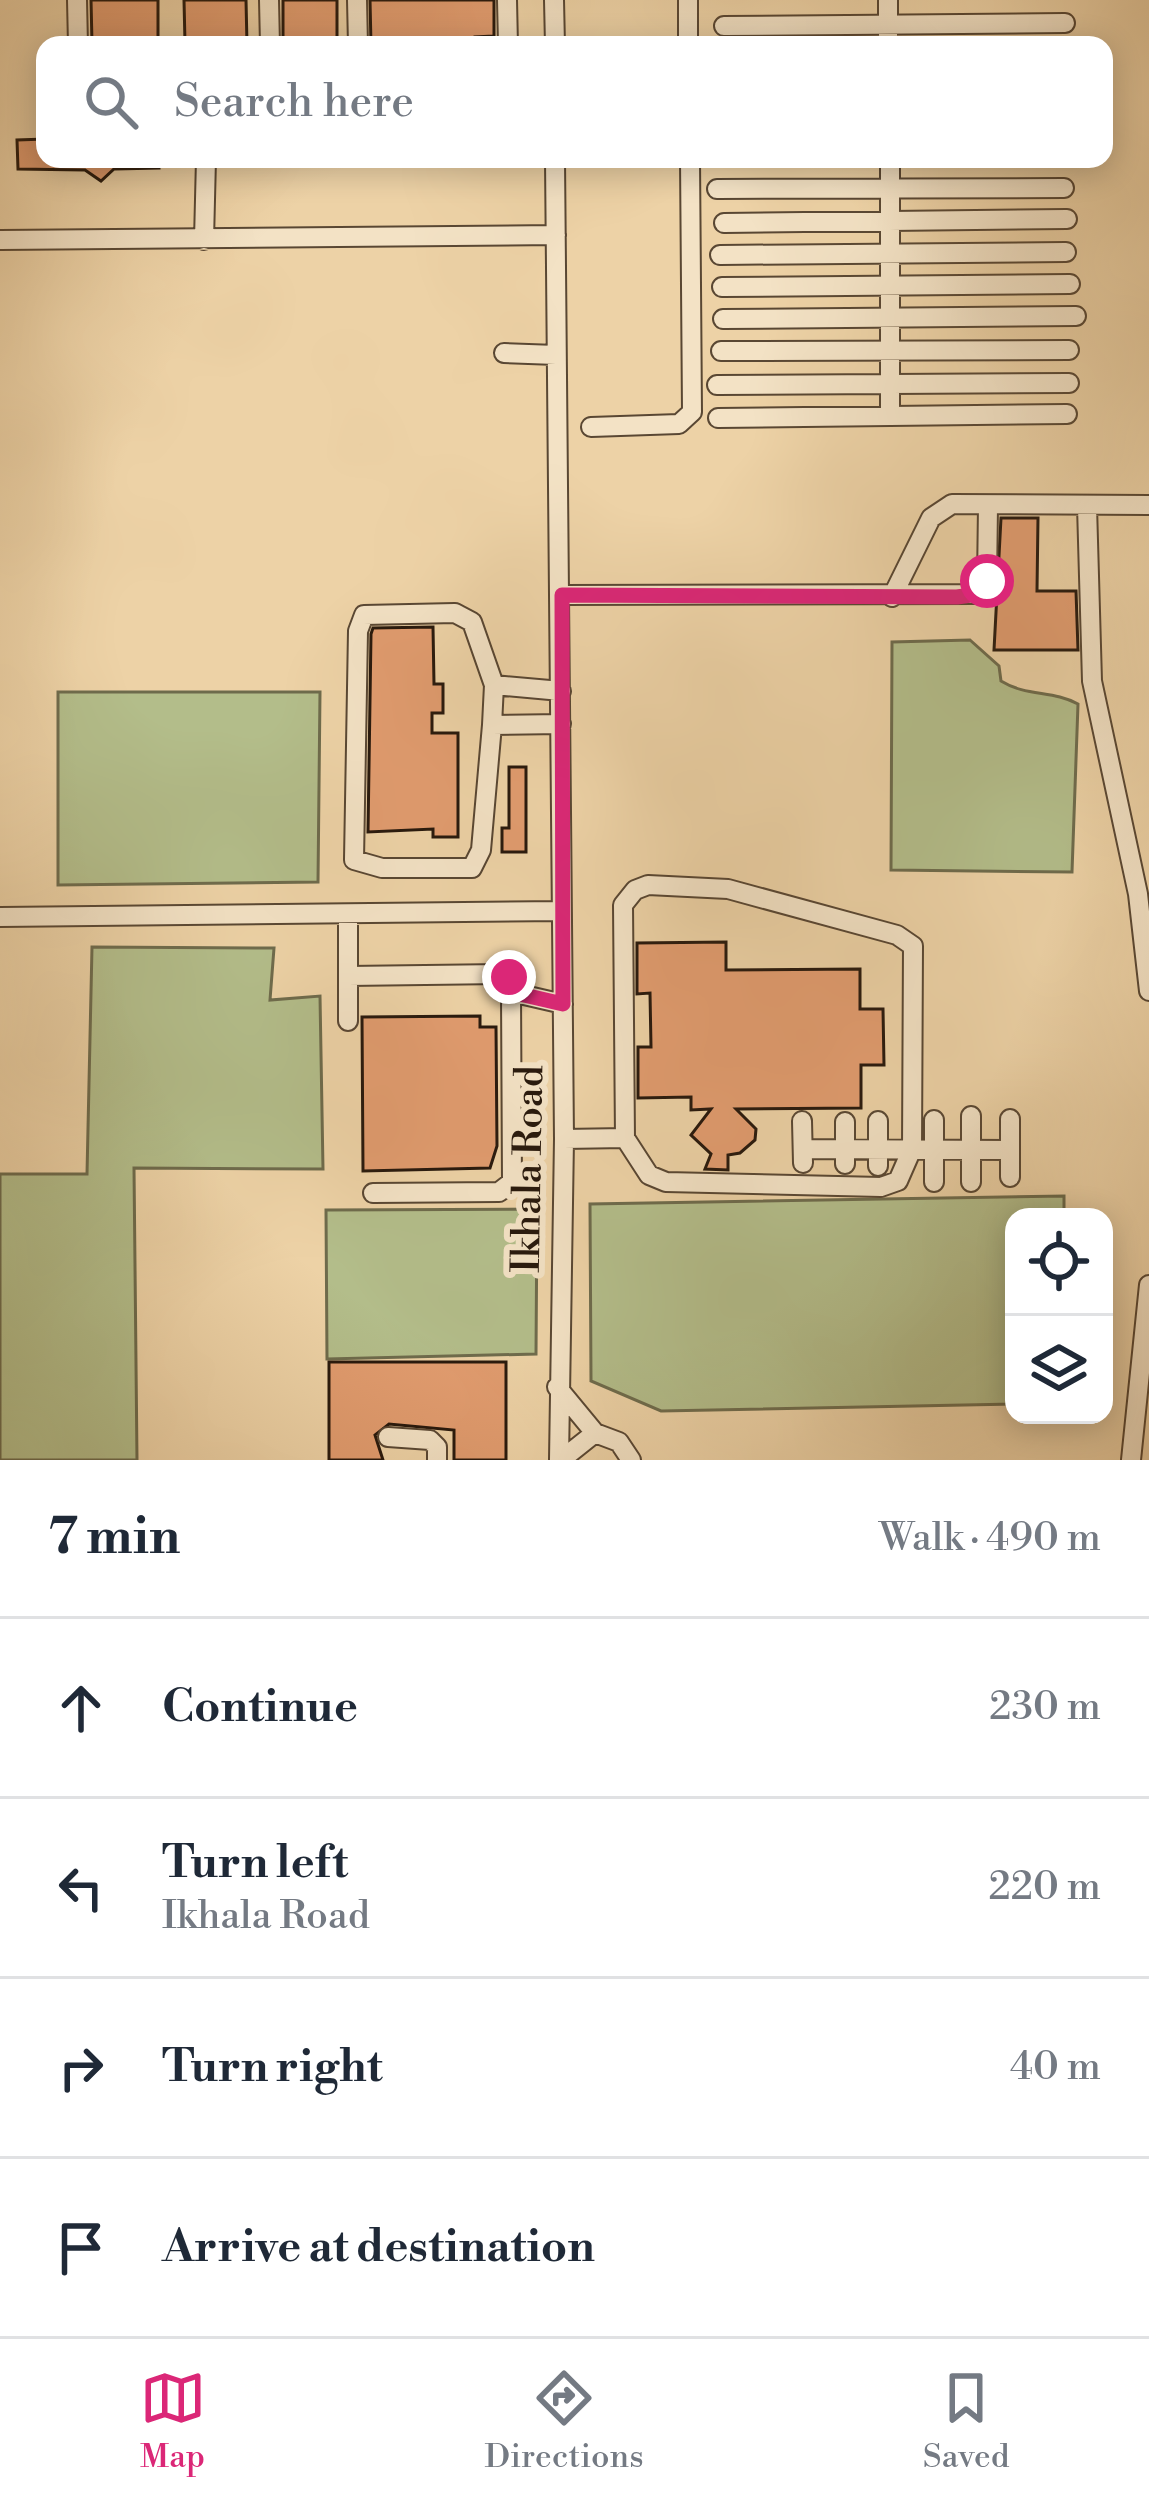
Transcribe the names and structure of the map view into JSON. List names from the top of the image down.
{
  "streets": {
    "street": ["Ikhala Road"]
  },
  "page": {
    "search": "Search here",
    "heading": ["7 min", "Walk · 490 m"],
    "list": [
      ["Continue", "230 m"],
      ["Turn left", "Ikhala Road", "220 m"],
      ["Turn right", "40 m"],
      "Arrive at destination"
    ],
    "nav": ["Map", "Directions", "Saved"]
  }
}
